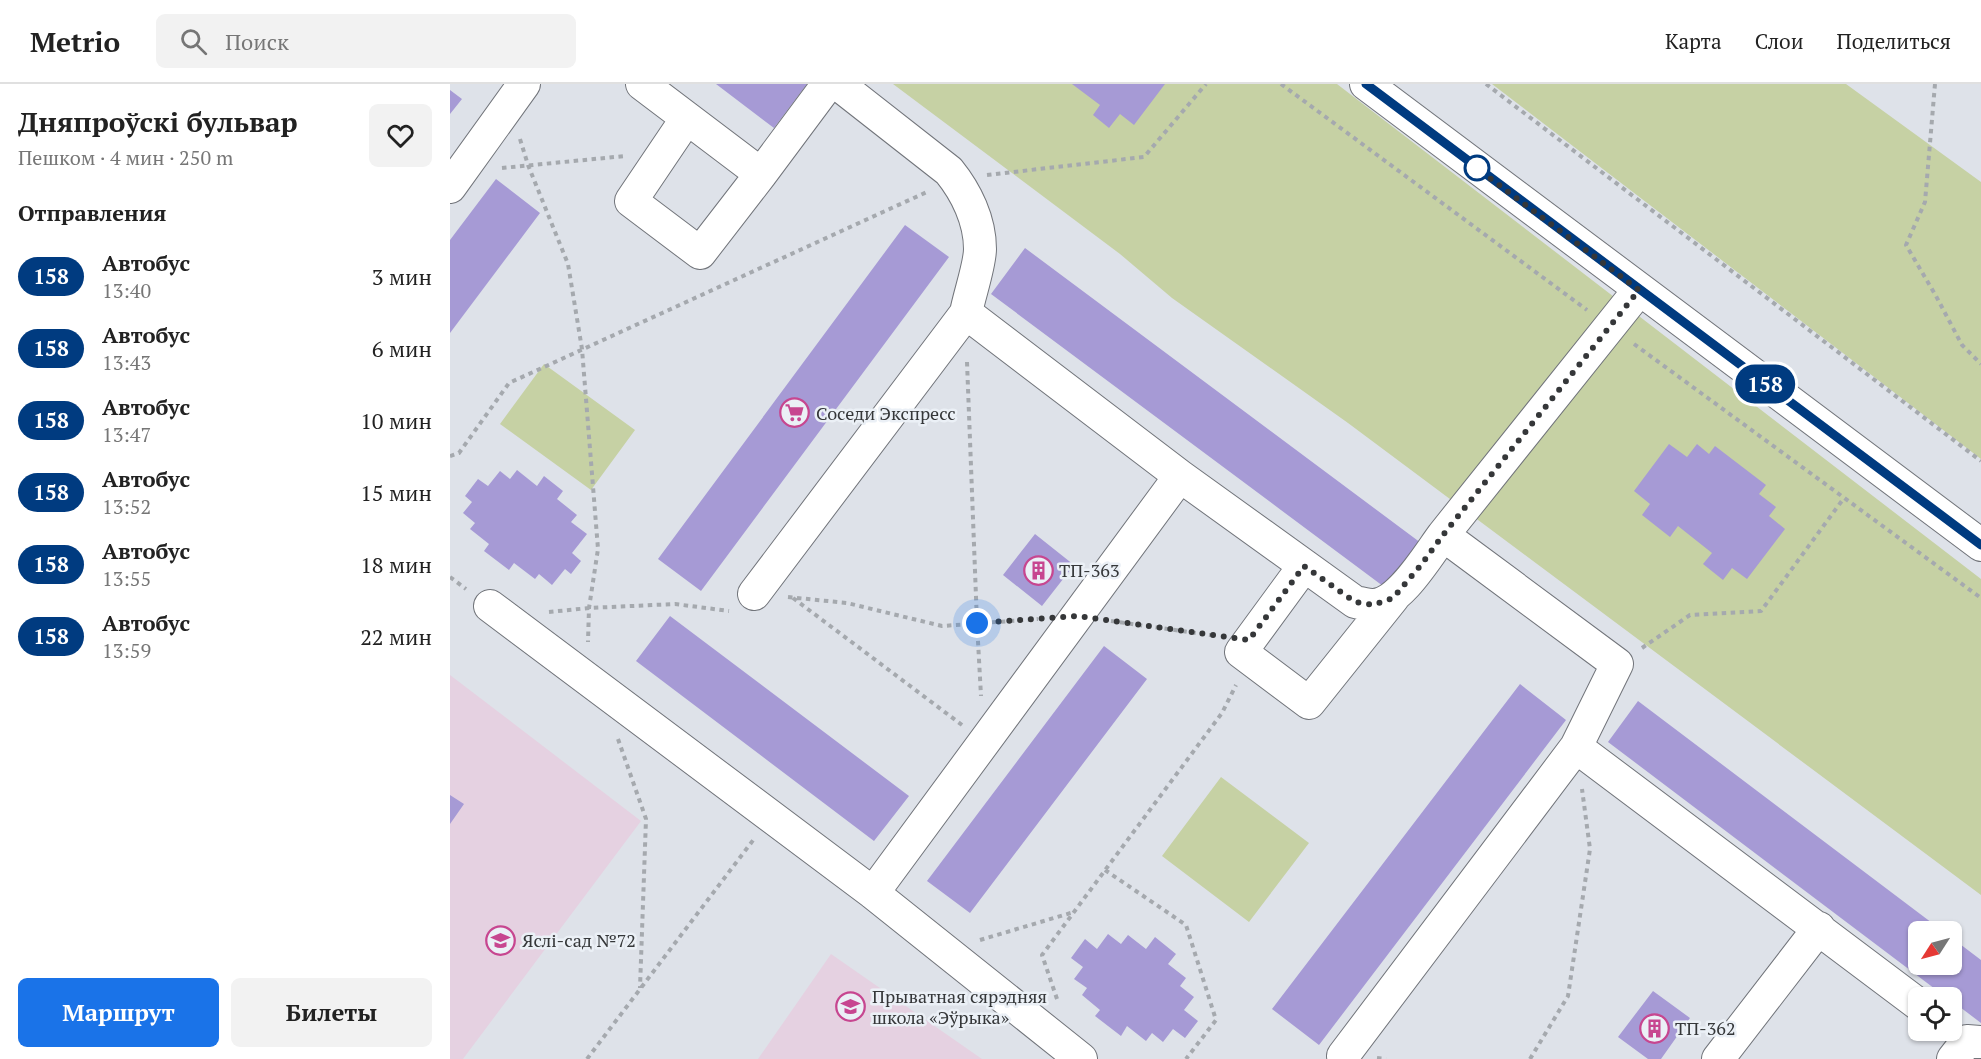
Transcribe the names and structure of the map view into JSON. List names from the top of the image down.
{
  "places": {
    "supermarket": ["Соседи Экспресс"],
    "building": ["ТП-363", "ТП-362"],
    "school or university": ["Яслі-сад №72", "Прыватная сярэдняя школа «Эўрыка»"]
  },
  "lines": ["bus line 158"],
  "north": "bottom left",
  "page": {
    "header": "Metrio",
    "search": "Поиск",
    "nav": ["Карта", "Слои", "Поделиться"],
    "heading": [
      ["Дняпроўскі бульвар", "Пешком · 4 мин · 250 m"],
      "Отправления"
    ],
    "on_map": "158",
    "list": [
      {
        "mark": "158",
        "name": "Автобус",
        "note": "13:40",
        "value": "3 мин"
      },
      {
        "mark": "158",
        "name": "Автобус",
        "note": "13:43",
        "value": "6 мин"
      },
      {
        "mark": "158",
        "name": "Автобус",
        "note": "13:47",
        "value": "10 мин"
      },
      {
        "mark": "158",
        "name": "Автобус",
        "note": "13:52",
        "value": "15 мин"
      },
      {
        "mark": "158",
        "name": "Автобус",
        "note": "13:55",
        "value": "18 мин"
      },
      {
        "mark": "158",
        "name": "Автобус",
        "note": "13:59",
        "value": "22 мин"
      }
    ],
    "buttons": ["Маршрут", "Билеты"]
  }
}
